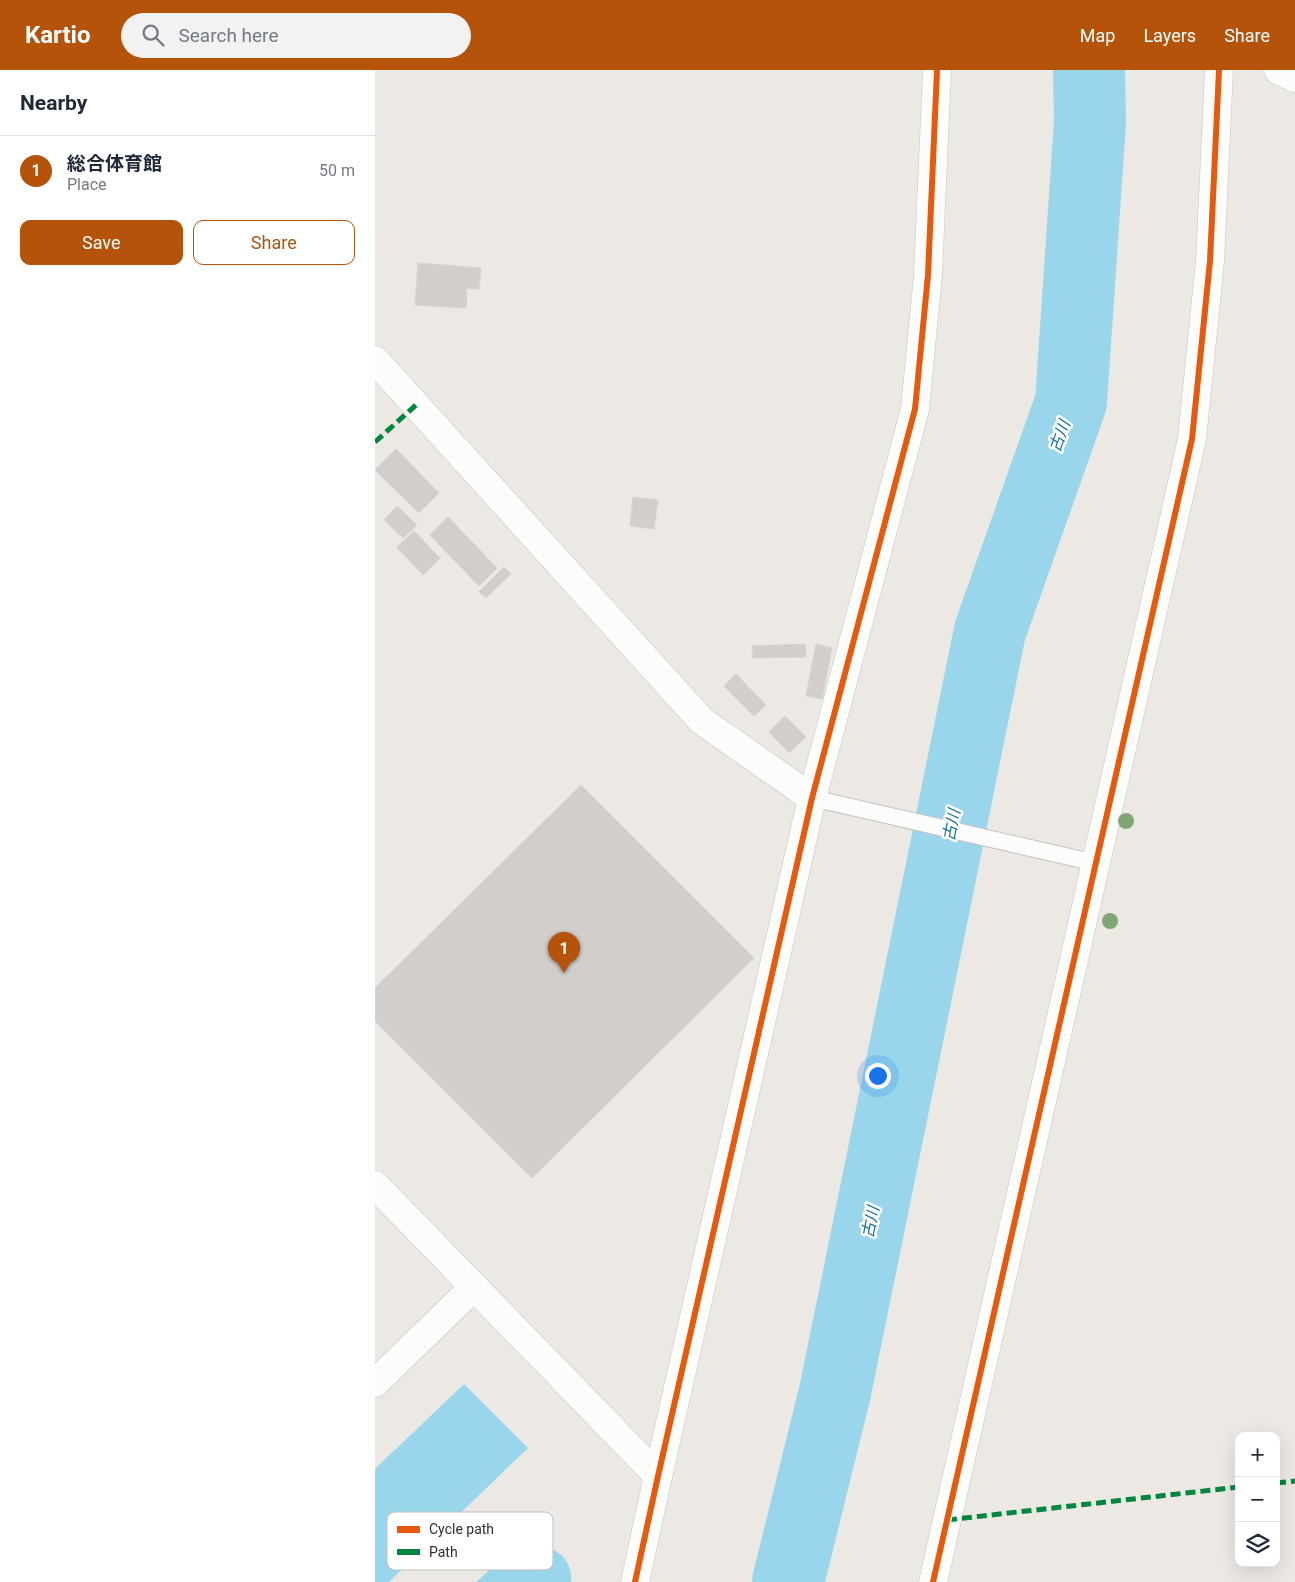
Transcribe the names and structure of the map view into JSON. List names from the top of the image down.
{
  "water": ["古川"],
  "legend": ["Cycle path", "Path"],
  "page": {
    "header": "Kartio",
    "search": "Search here",
    "nav": ["Map", "Layers", "Share"],
    "heading": "Nearby",
    "list": [
      {
        "mark": "1",
        "name": "総合体育館",
        "note": "Place",
        "value": "50 m"
      }
    ],
    "buttons": ["Save", "Share"],
    "pins": "1",
    "map_buttons": ["+", "−"]
  }
}
